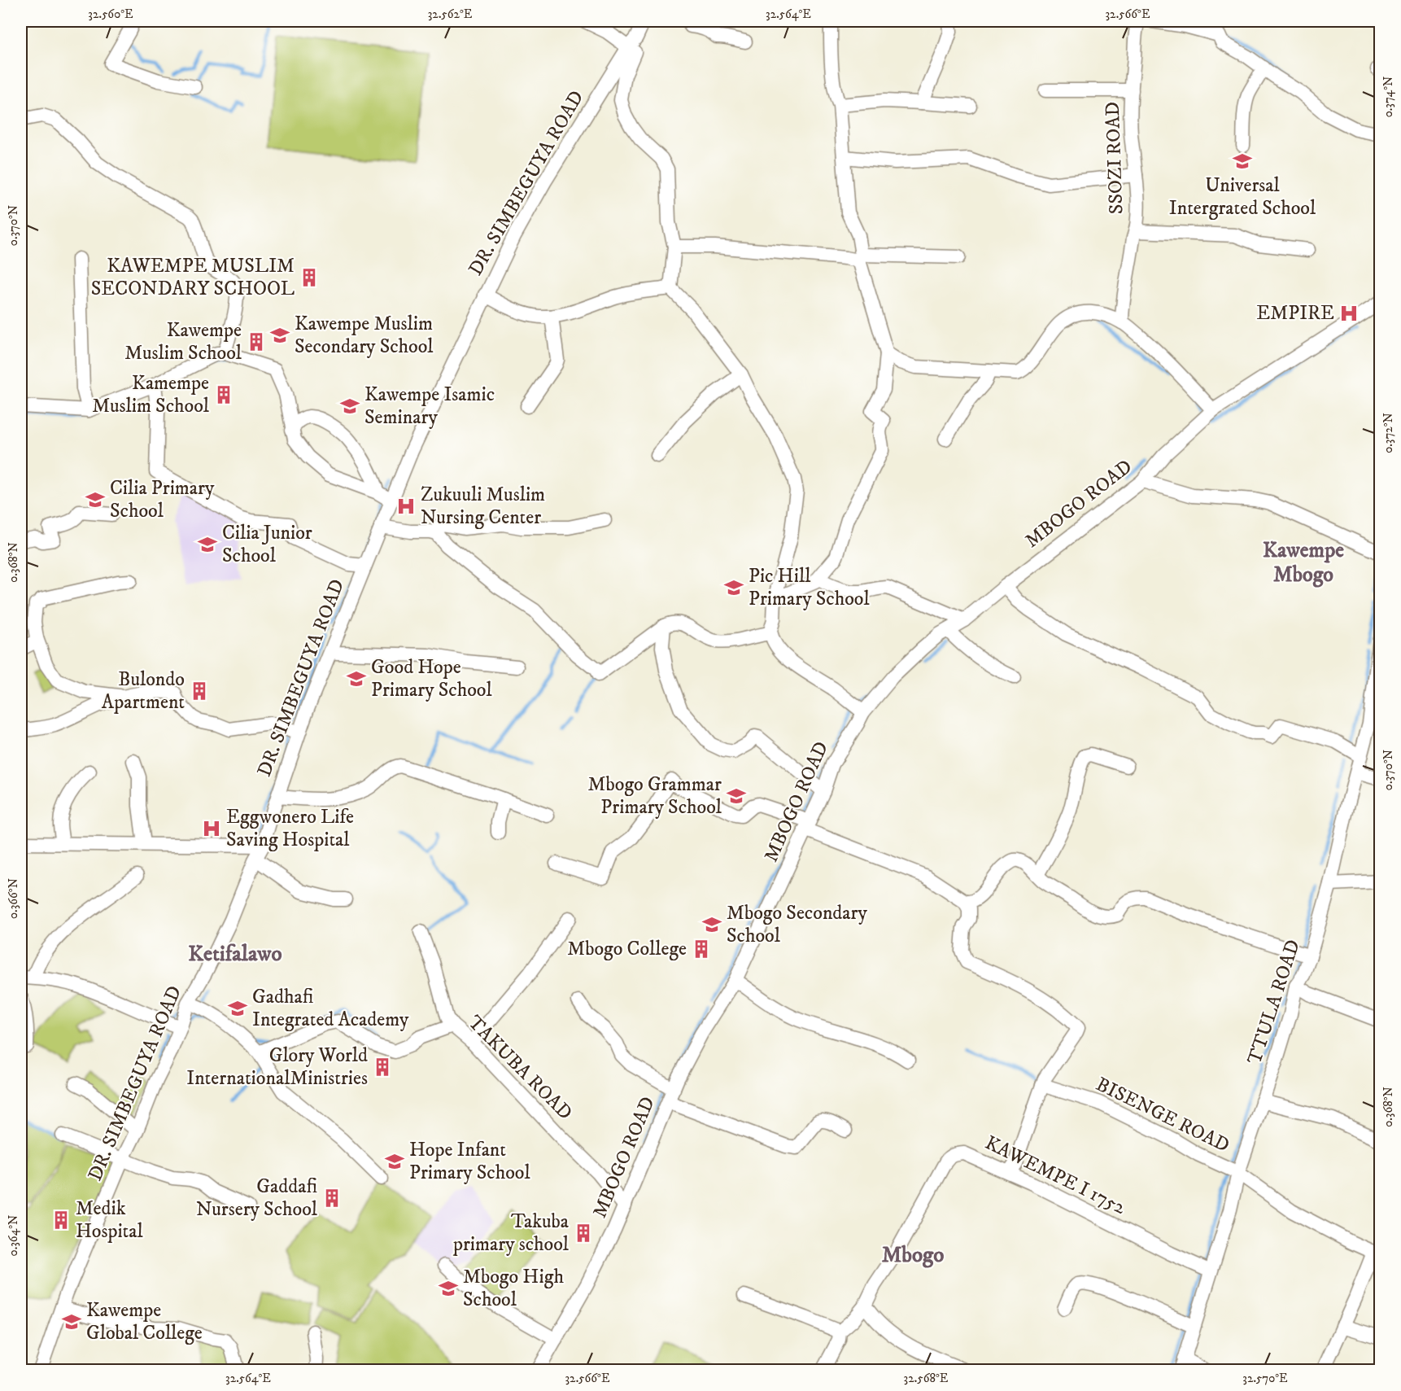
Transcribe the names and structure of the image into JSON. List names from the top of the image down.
{
  "streets": {
    "street": [
      "SSOZI ROAD",
      "DR. SIMBEGUYA ROAD",
      "MBOGO ROAD",
      "TTULA ROAD",
      "TAKUBA ROAD",
      "BISENGE ROAD",
      "KAWEMPE I 1752"
    ]
  },
  "crossings": [
    ["MBOGO ROAD", "TAKUBA ROAD"],
    ["TTULA ROAD", "BISENGE ROAD"],
    ["TTULA ROAD", "KAWEMPE I 1752"]
  ],
  "districts": ["Kawempe Mbogo", "Ketifalawo", "Mbogo"],
  "places": {
    "school or university": [
      "Universal Intergrated School",
      "Kawempe Muslim Secondary School",
      "Kawempe Isamic Seminary",
      "Cilia Primary School",
      "Cilia Junior School",
      "Pic Hill Primary School",
      "Good Hope Primary School",
      "Mbogo Grammar Primary School",
      "Mbogo Secondary School",
      "Gadhafi Integrated Academy",
      "Hope Infant Primary School",
      "Mbogo High School",
      "Kawempe Global College"
    ],
    "building": [
      "KAWEMPE MUSLIM SECONDARY SCHOOL",
      "Kawempe Muslim School",
      "Kamempe Muslim School",
      "Bulondo Apartment",
      "Mbogo College",
      "Glory World InternationalMinistries",
      "Gaddafi Nursery School",
      "Medik Hospital",
      "Takuba primary school"
    ],
    "hospital": ["EMPIRE", "Zukuuli Muslim Nursing Center", "Eggwonero Life Saving Hospital"]
  },
  "coordinates": [
    "32.560°E",
    "32.562°E",
    "32.564°E",
    "32.566°E",
    "0.374°N",
    "0.370°N",
    "0.372°N",
    "0.368°N",
    "0.366°N",
    "0.364°N",
    "32.568°E",
    "32.570°E"
  ]
}
